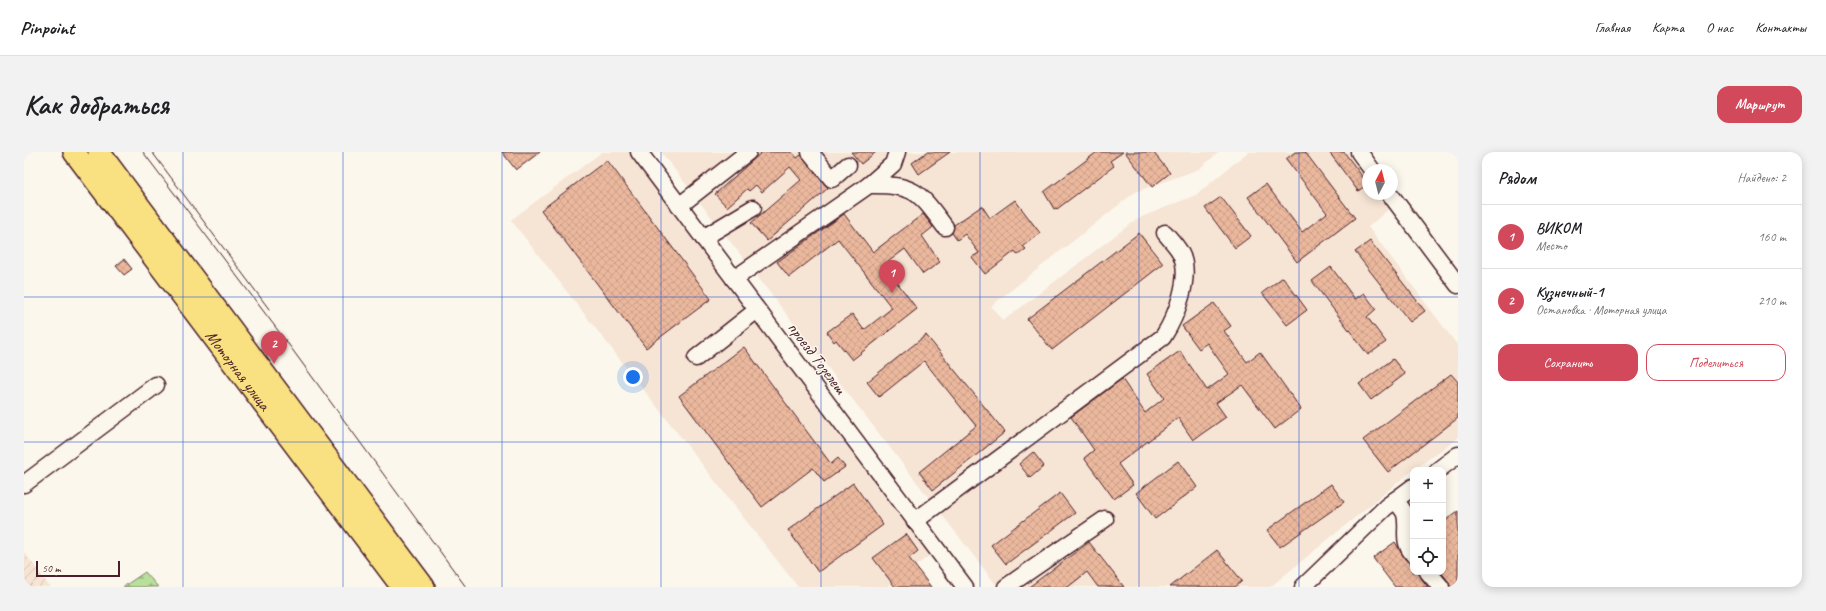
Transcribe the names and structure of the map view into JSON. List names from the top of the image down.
{
  "streets": {
    "main road": ["Моторная улица"],
    "street": ["проезд Тозелеш"]
  },
  "scale_bar": "50 m",
  "north": "top",
  "page": {
    "header": "Pinpoint",
    "nav": [
      "Главная",
      "Карта",
      "О нас",
      "Контакты"
    ],
    "buttons": [
      "Маршрут",
      ["Сохранить", "Поделиться"]
    ],
    "title": "Как добраться",
    "heading": ["Рядом", "Найдено: 2"],
    "list": [
      {
        "mark": "1",
        "name": "ВИКОМ",
        "note": "Место",
        "value": "160 m"
      },
      {
        "mark": "2",
        "name": "Кузнечный-1",
        "note": "Остановка · Моторная улица",
        "value": "210 m"
      }
    ],
    "pins": ["1", "2"],
    "map_buttons": ["+", "−"],
    "scale": "50 m"
  }
}
